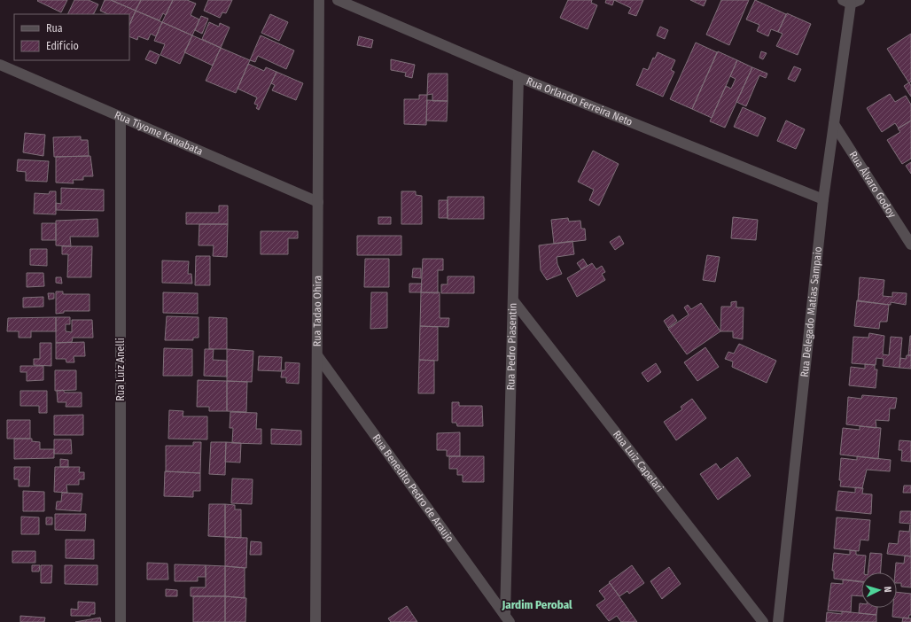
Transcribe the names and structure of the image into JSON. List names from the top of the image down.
{
  "streets": {
    "street": [
      "Rua Orlando Ferreira Neto",
      "Rua Tiyome Kawabata",
      "Rua Álvaro Godoy",
      "Rua Tadao Ohira",
      "Rua Delegado Matias Sampaio",
      "Rua Pedro Piasentin",
      "Rua Luiz Anelli",
      "Rua Luiz Capelari",
      "Rua Benedito Pedro de Araujo"
    ]
  },
  "crossings": [
    ["Rua Orlando Ferreira Neto", "Rua Delegado Matias Sampaio"],
    ["Rua Orlando Ferreira Neto", "Rua Pedro Piasentin"],
    ["Rua Tiyome Kawabata", "Rua Tadao Ohira"],
    ["Rua Tiyome Kawabata", "Rua Luiz Anelli"],
    ["Rua Álvaro Godoy", "Rua Delegado Matias Sampaio"],
    ["Rua Tadao Ohira", "Rua Benedito Pedro de Araujo"],
    ["Rua Pedro Piasentin", "Rua Luiz Capelari"],
    ["Rua Pedro Piasentin", "Rua Benedito Pedro de Araujo"]
  ],
  "districts": ["Jardim Perobal"],
  "legend": ["Rua", "Edifício"],
  "north": "right"
}
